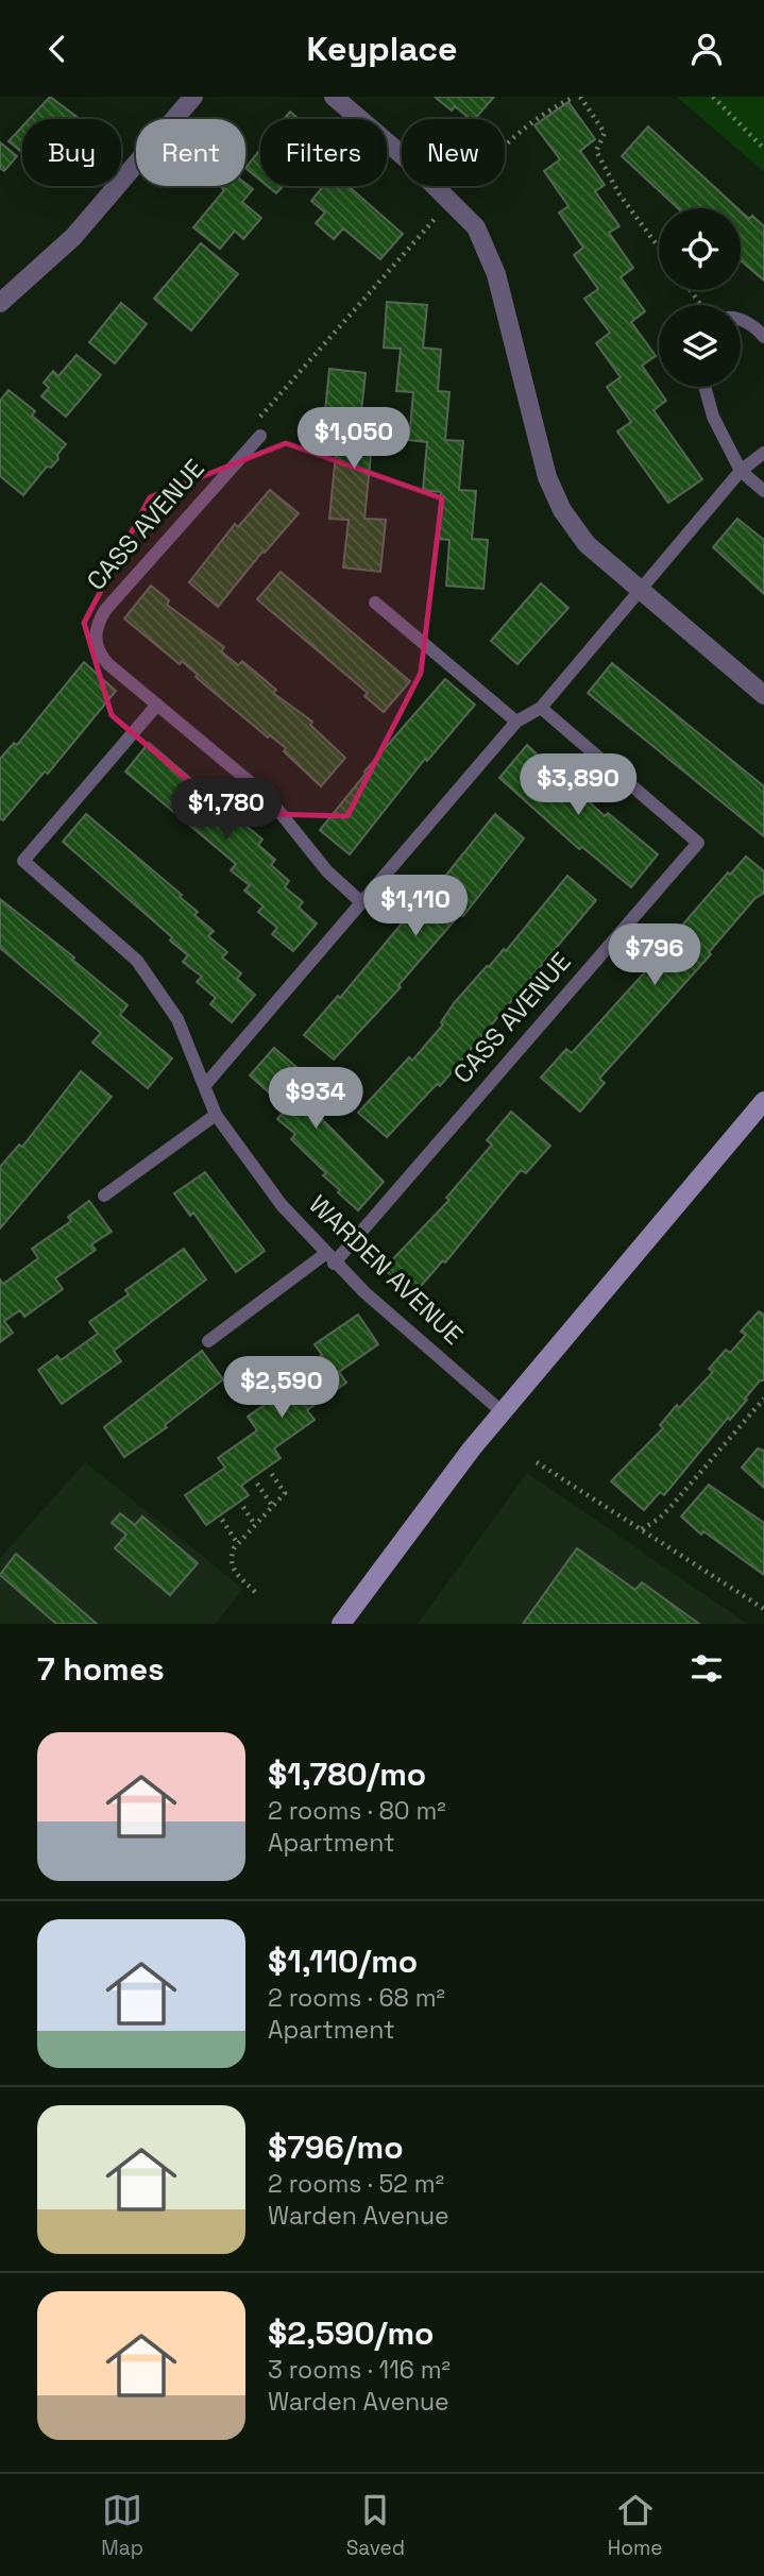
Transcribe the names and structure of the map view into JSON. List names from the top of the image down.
{
  "streets": {
    "lane": ["CASS AVENUE", "WARDEN AVENUE"]
  },
  "crossings": [
    ["CASS AVENUE", "WARDEN AVENUE"]
  ],
  "page": {
    "header": "Keyplace",
    "chip": [
      "Buy",
      "Rent",
      "Filters",
      "New"
    ],
    "price": [
      "$1,050",
      "$3,890",
      "$1,780",
      "$1,110",
      "$796",
      "$934",
      "$2,590"
    ],
    "heading": "7 homes",
    "list": [
      {
        "name": "$1,780/mo",
        "note": "2 rooms · 80 m² · Apartment"
      },
      {
        "name": "$1,110/mo",
        "note": "2 rooms · 68 m² · Apartment"
      },
      {
        "name": "$796/mo",
        "note": "2 rooms · 52 m² · Warden Avenue"
      },
      {
        "name": "$2,590/mo",
        "note": "3 rooms · 116 m² · Warden Avenue"
      }
    ],
    "tabs": ["Map", "Saved", "Home"]
  }
}
